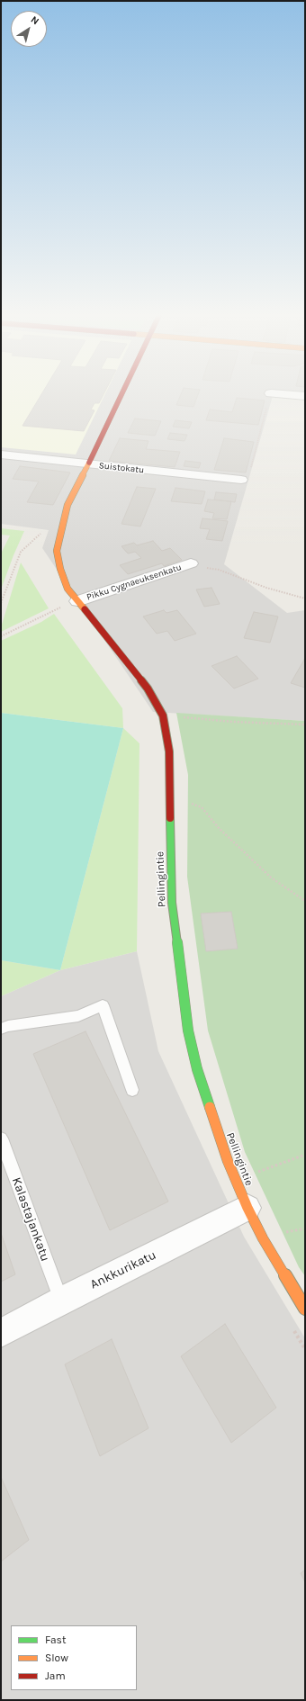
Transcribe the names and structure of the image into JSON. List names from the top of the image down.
{
  "streets": {
    "street": [
      "Suistokatu",
      "Pikku Cygnaeuksenkatu",
      "Pellingintie",
      "Ankkurikatu"
    ],
    "lane": ["Kalastajankatu"]
  },
  "crossings": [
    ["Suistokatu", "Pellingintie"],
    ["Pikku Cygnaeuksenkatu", "Pellingintie"],
    ["Pellingintie", "Ankkurikatu"],
    ["Kalastajankatu", "Ankkurikatu"]
  ],
  "legend": ["Fast", "Slow", "Jam"],
  "north": "top right"
}
